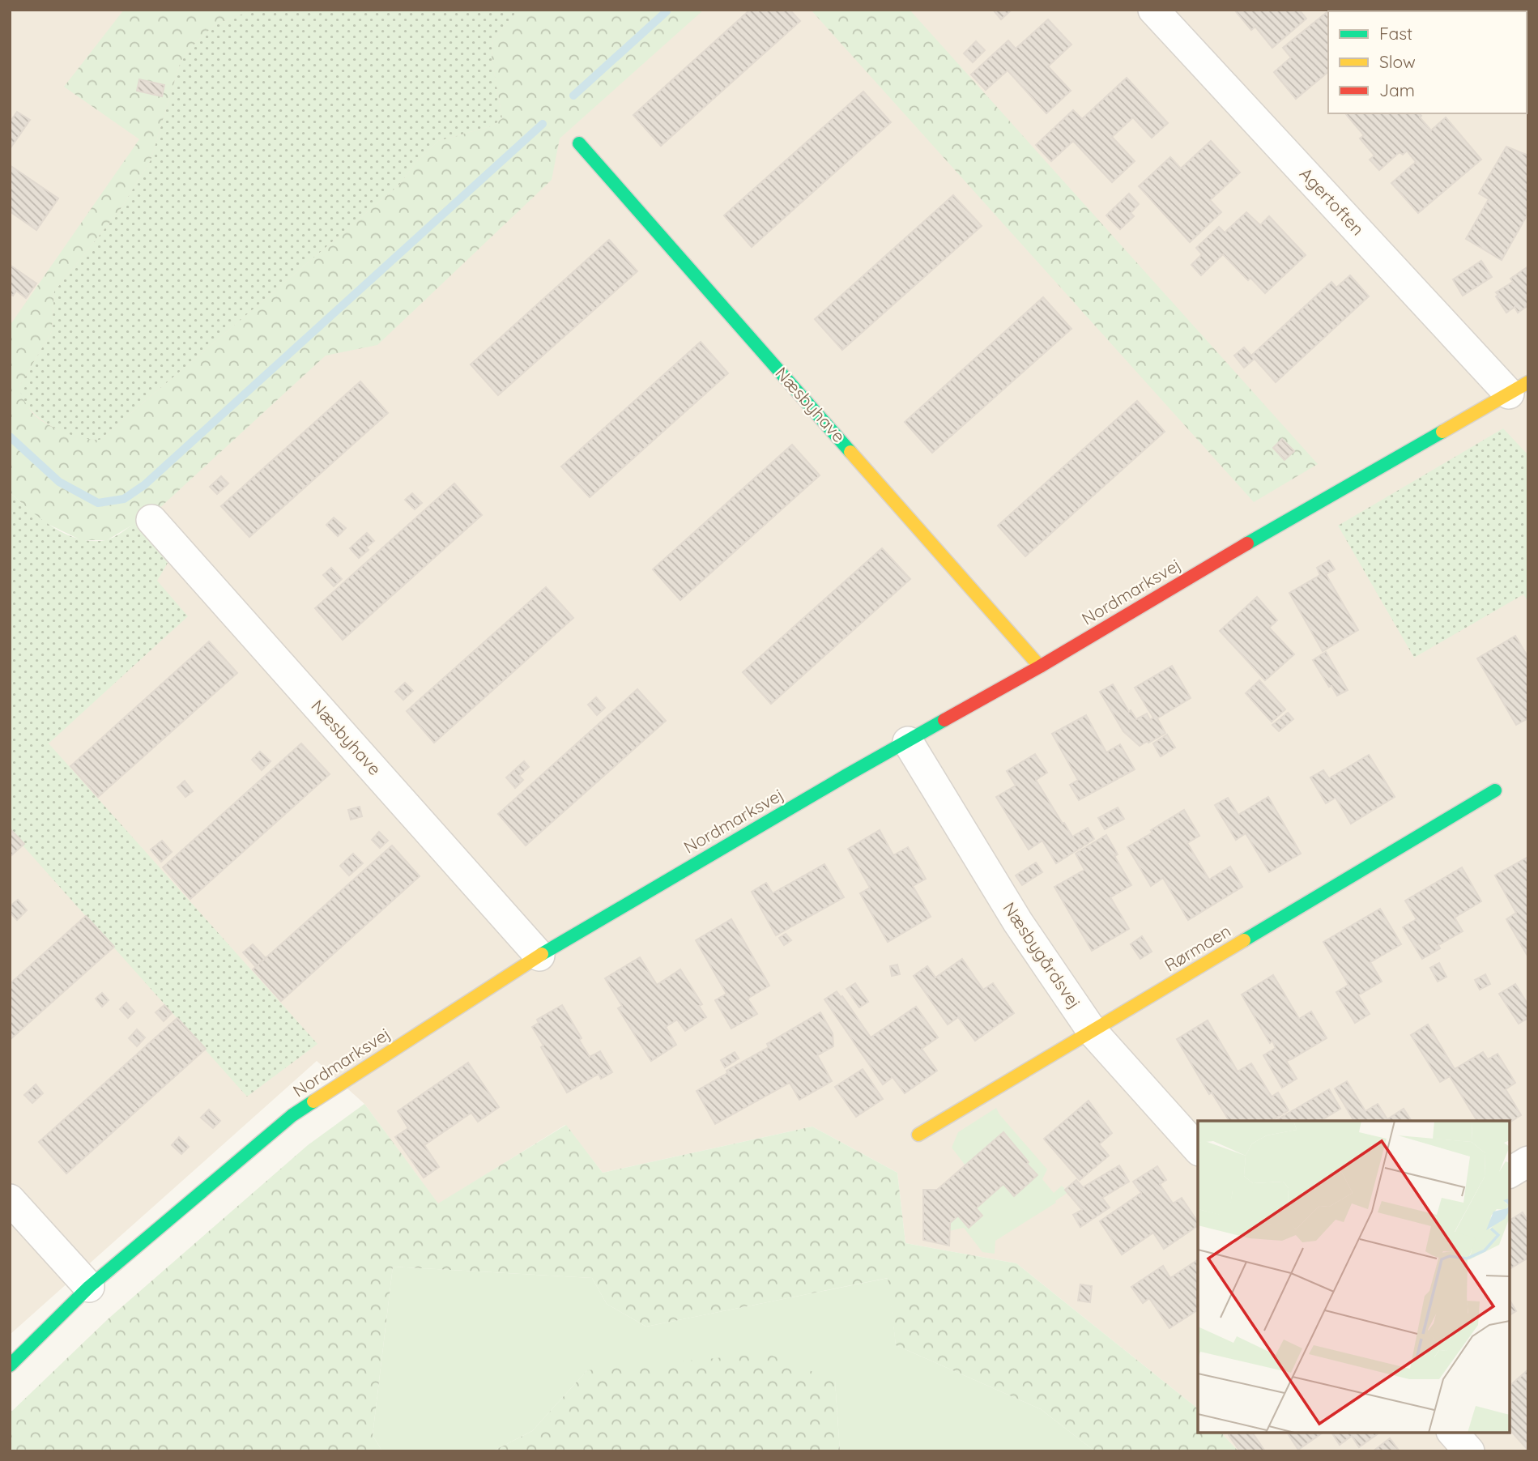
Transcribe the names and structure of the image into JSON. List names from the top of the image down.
{
  "streets": {
    "street": [
      "Agertoften",
      "Næsbyhave",
      "Nordmarksvej",
      "Rørmaen",
      "Næsbygårdsvej"
    ]
  },
  "crossings": [
    ["Agertoften", "Nordmarksvej"],
    ["Næsbyhave", "Nordmarksvej"],
    ["Nordmarksvej", "Næsbygårdsvej"],
    ["Rørmaen", "Næsbygårdsvej"]
  ],
  "legend": ["Fast", "Slow", "Jam"]
}
